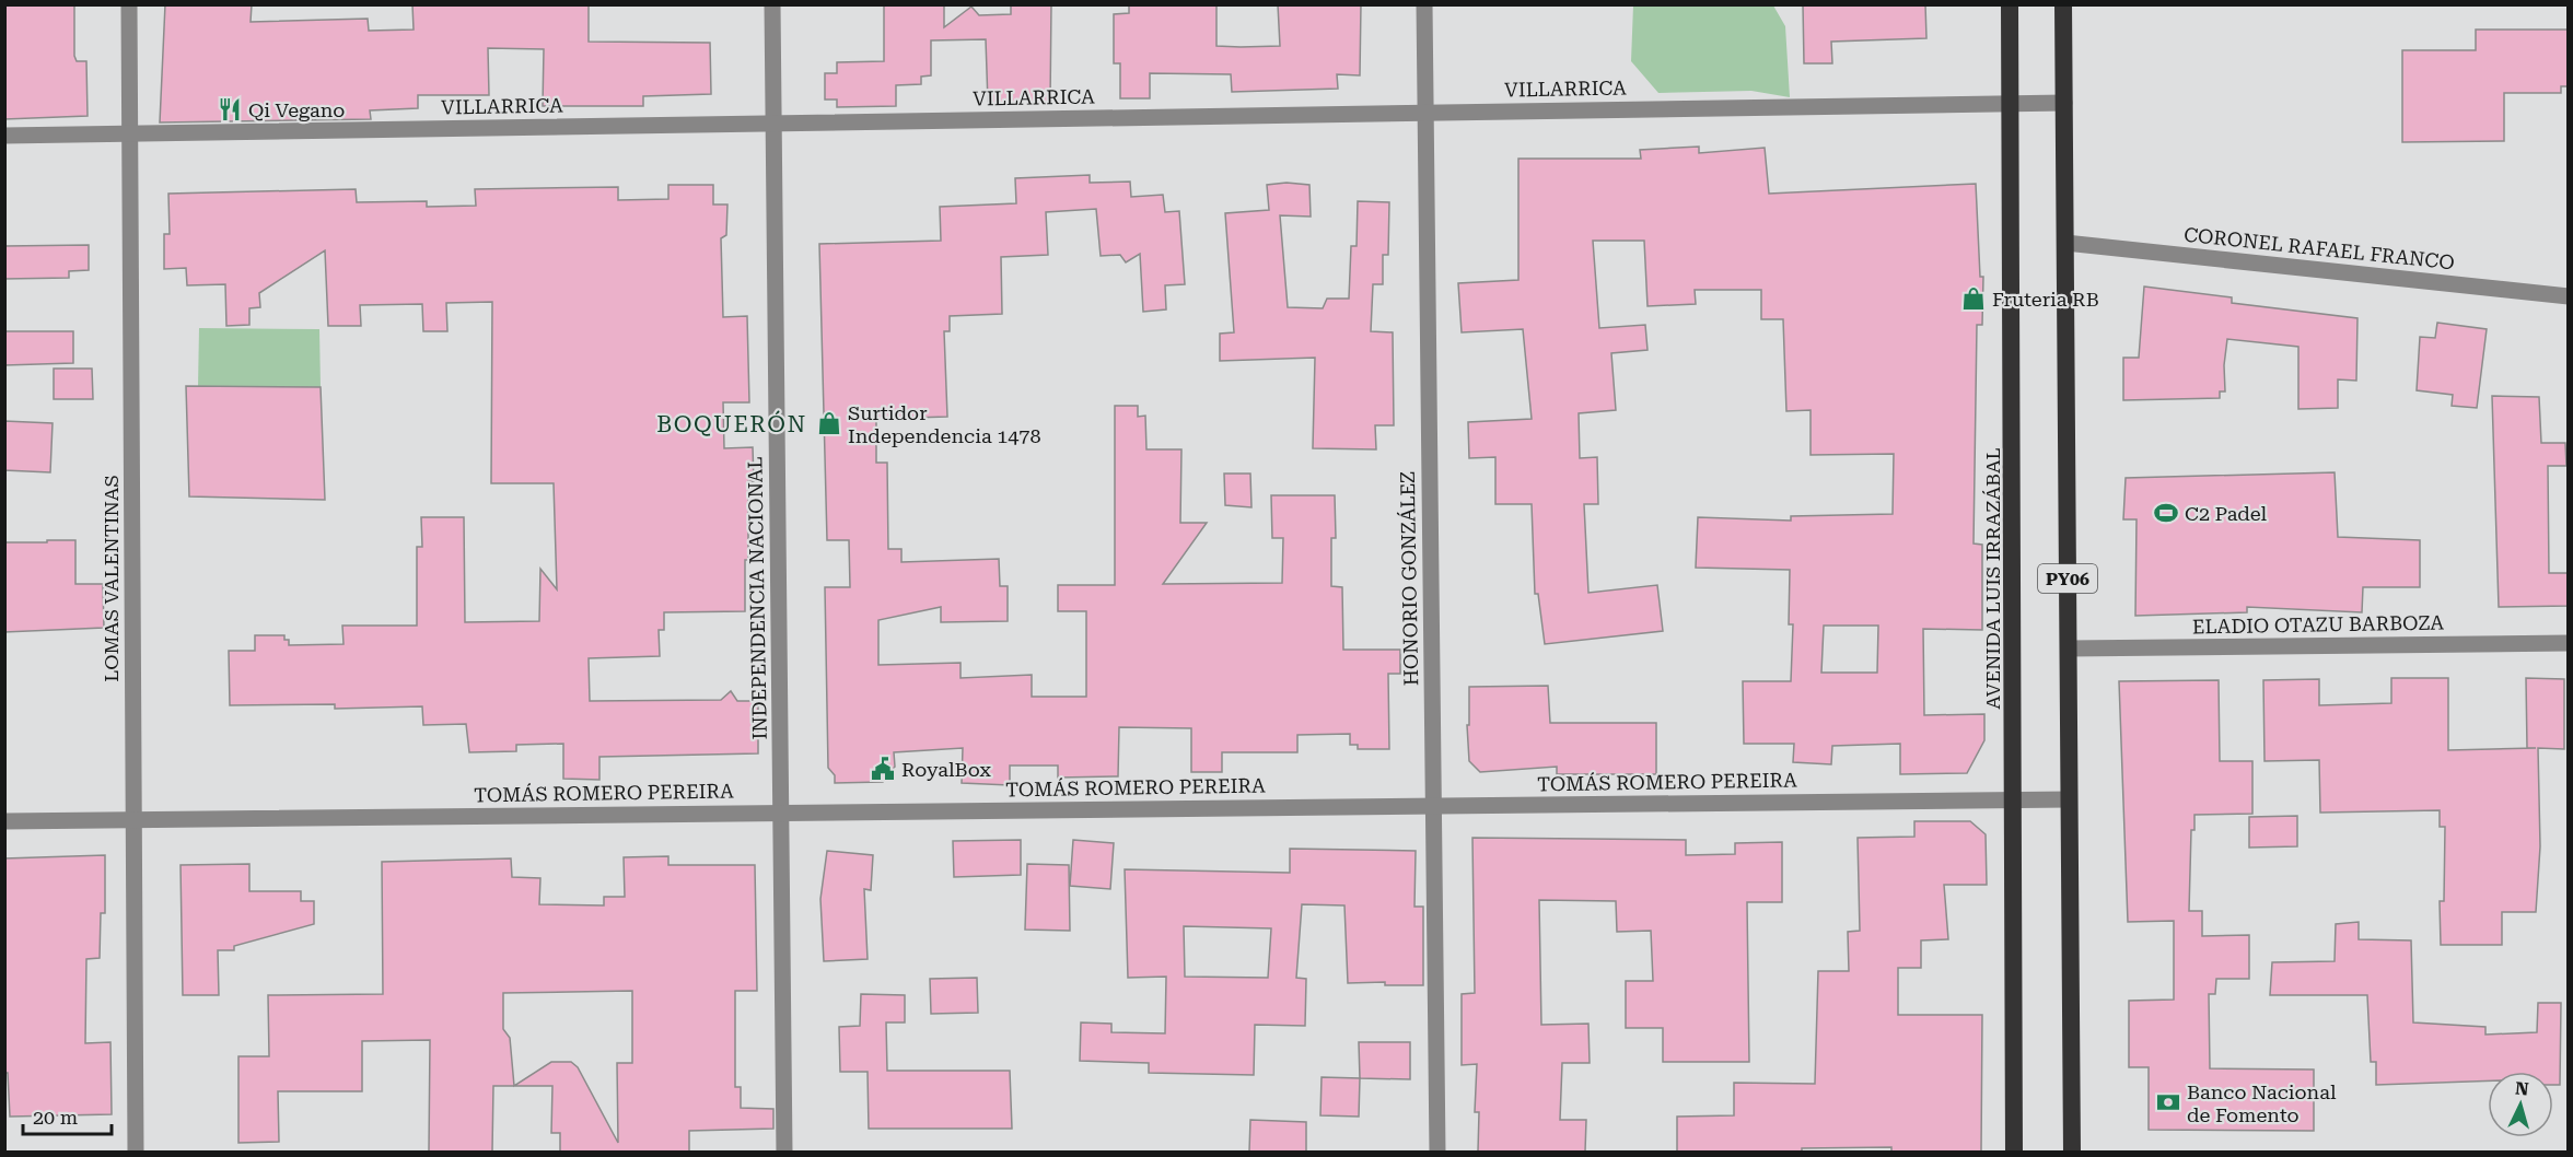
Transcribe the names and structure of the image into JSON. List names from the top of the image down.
{
  "streets": {
    "highway": ["AVENIDA LUIS IRRAZÁBAL", "PY06"],
    "street": [
      "VILLARRICA",
      "CORONEL RAFAEL FRANCO",
      "LOMAS VALENTINAS",
      "HONORIO GONZÁLEZ",
      "INDEPENDENCIA NACIONAL",
      "ELADIO OTAZU BARBOZA",
      "TOMÁS ROMERO PEREIRA"
    ]
  },
  "crossings": [
    ["VILLARRICA", "LOMAS VALENTINAS"],
    ["VILLARRICA", "HONORIO GONZÁLEZ"],
    ["VILLARRICA", "AVENIDA LUIS IRRAZÁBAL"],
    ["VILLARRICA", "PY06"],
    ["VILLARRICA", "INDEPENDENCIA NACIONAL"],
    ["CORONEL RAFAEL FRANCO", "PY06"],
    ["LOMAS VALENTINAS", "TOMÁS ROMERO PEREIRA"],
    ["HONORIO GONZÁLEZ", "TOMÁS ROMERO PEREIRA"],
    ["AVENIDA LUIS IRRAZÁBAL", "TOMÁS ROMERO PEREIRA"],
    ["PY06", "ELADIO OTAZU BARBOZA"],
    ["PY06", "TOMÁS ROMERO PEREIRA"],
    ["INDEPENDENCIA NACIONAL", "TOMÁS ROMERO PEREIRA"]
  ],
  "districts": ["BOQUERÓN"],
  "places": {
    "restaurant": ["Qi Vegano"],
    "shop": ["Fruteria RB", "Surtidor Independencia 1478"],
    "sports": ["C2 Padel"],
    "public building": ["RoyalBox"],
    "bank": ["Banco Nacional de Fomento"]
  },
  "scale_bar": "20 m",
  "north": "top"
}
